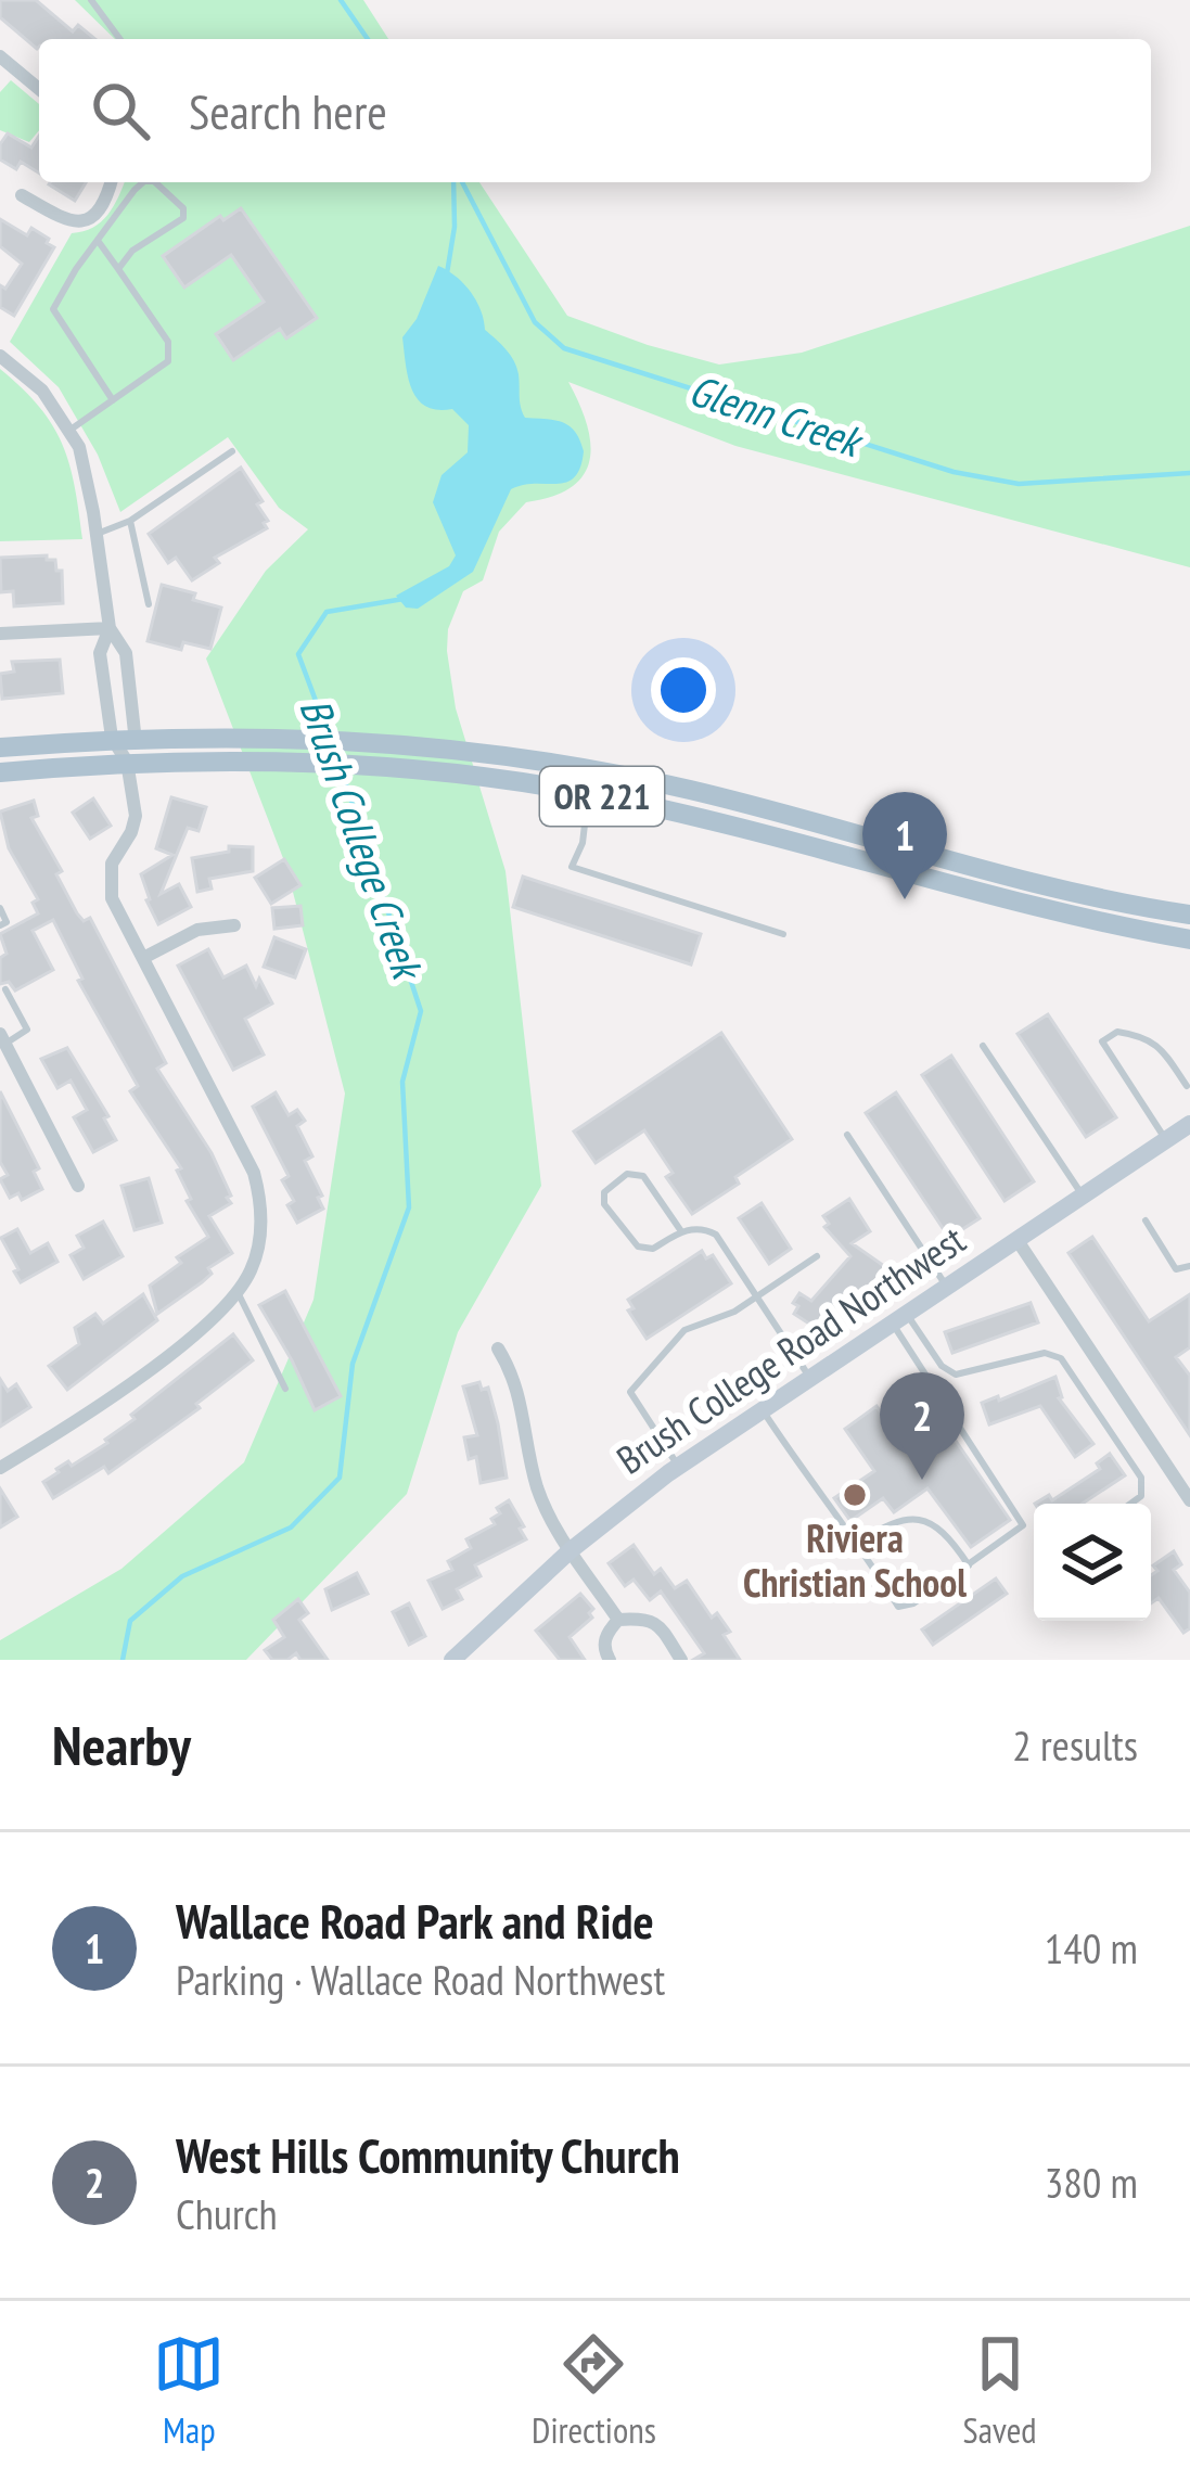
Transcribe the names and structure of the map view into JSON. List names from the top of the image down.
{
  "streets": {
    "main road": ["OR 221"],
    "street": ["Brush College Road Northwest"]
  },
  "water": ["Glenn Creek", "Brush College Creek"],
  "places": ["Riviera Christian School"],
  "page": {
    "search": "Search here",
    "pins": ["1", "2"],
    "heading": ["Nearby", "2 results"],
    "list": [
      {
        "mark": "1",
        "name": "Wallace Road Park and Ride",
        "note": "Parking · Wallace Road Northwest",
        "value": "140 m"
      },
      {
        "mark": "2",
        "name": "West Hills Community Church",
        "note": "Church",
        "value": "380 m"
      }
    ],
    "nav": ["Map", "Directions", "Saved"]
  }
}
